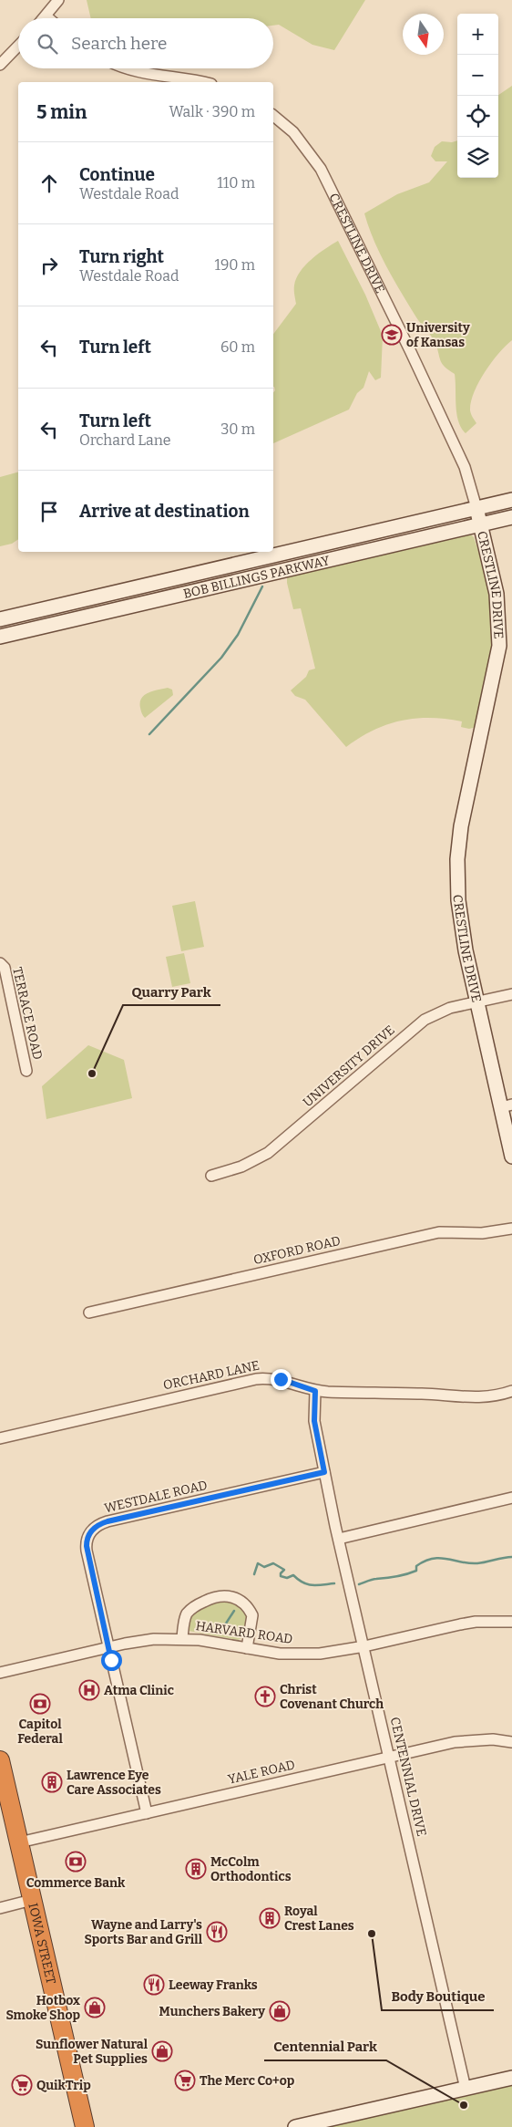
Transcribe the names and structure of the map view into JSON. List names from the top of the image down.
{
  "streets": {
    "highway": ["IOWA STREET"],
    "main road": ["CRESTLINE DRIVE", "BOB BILLINGS PARKWAY"],
    "street": [
      "TERRACE ROAD",
      "UNIVERSITY DRIVE",
      "OXFORD ROAD",
      "ORCHARD LANE",
      "WESTDALE ROAD",
      "HARVARD ROAD",
      "YALE ROAD",
      "CENTENNIAL DRIVE"
    ]
  },
  "crossings": [
    ["CRESTLINE DRIVE", "BOB BILLINGS PARKWAY"],
    ["CRESTLINE DRIVE", "UNIVERSITY DRIVE"],
    ["ORCHARD LANE", "CENTENNIAL DRIVE"],
    ["WESTDALE ROAD", "HARVARD ROAD"],
    ["WESTDALE ROAD", "YALE ROAD"],
    ["WESTDALE ROAD", "CENTENNIAL DRIVE"],
    ["HARVARD ROAD", "CENTENNIAL DRIVE"],
    ["YALE ROAD", "CENTENNIAL DRIVE"],
    ["YALE ROAD", "IOWA STREET"]
  ],
  "places": {
    "school or university": ["University of Kansas"],
    "other": ["Quarry Park", "Body Boutique", "Centennial Park"],
    "hospital": ["Atma Clinic"],
    "church": ["Christ Covenant Church"],
    "bank": ["Capitol Federal", "Commerce Bank"],
    "building": ["Lawrence Eye Care Associates", "McColm Orthodontics", "Royal Crest Lanes"],
    "restaurant": ["Wayne and Larry's Sports Bar and Grill", "Leeway Franks"],
    "shop": ["Hotbox Smoke Shop", "Munchers Bakery", "Sunflower Natural Pet Supplies"],
    "supermarket": ["The Merc Co+op", "QuikTrip"]
  },
  "north": "bottom",
  "page": {
    "map_buttons": ["+", "−"],
    "search": "Search here",
    "heading": ["5 min", "Walk · 390 m"],
    "list": [
      ["Continue", "Westdale Road", "110 m"],
      ["Turn right", "Westdale Road", "190 m"],
      ["Turn left", "60 m"],
      ["Turn left", "Orchard Lane", "30 m"],
      "Arrive at destination"
    ]
  }
}
